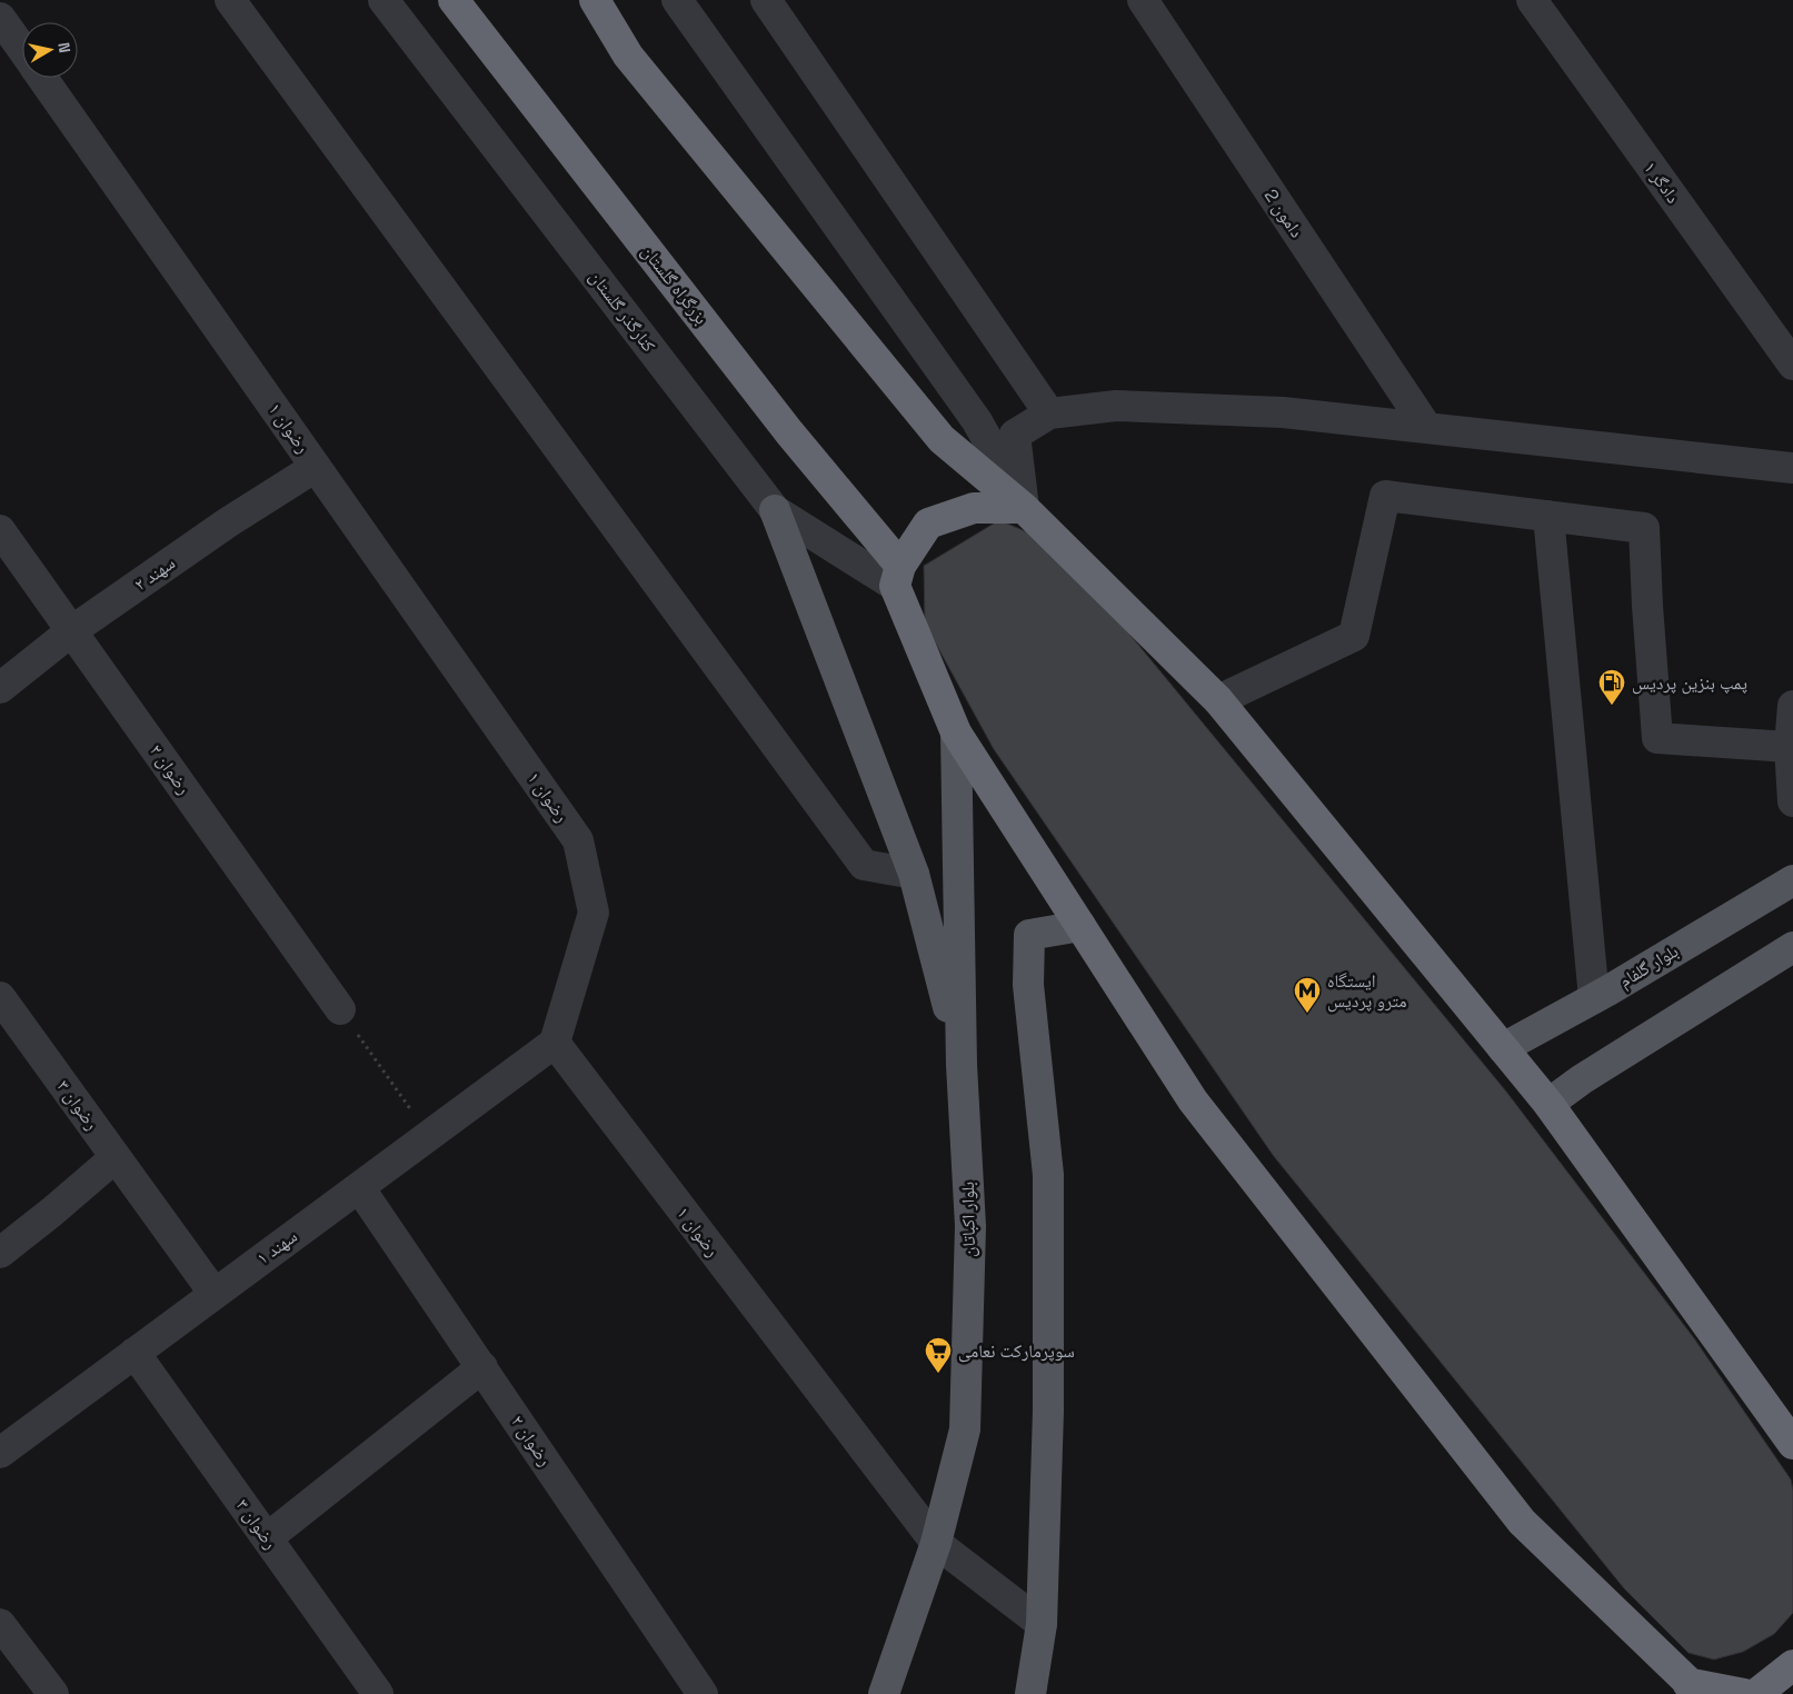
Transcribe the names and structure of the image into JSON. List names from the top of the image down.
{
  "streets": {
    "highway": ["بزرگراه گلستان"],
    "main road": ["بلوار گلفام", "بلوار اکباتان"],
    "street": [
      "۱ دادگر",
      "دامون 2",
      "کنارگذر گلستان",
      "رضوان ۱",
      "سهند ۲",
      "رضوان ۲",
      "رضوان ۳",
      "سهند ۱"
    ]
  },
  "crossings": [
    ["بزرگراه گلستان", "کنارگذر گلستان"],
    ["بزرگراه گلستان", "بلوار اکباتان"],
    ["رضوان ۱", "سهند ۲"],
    ["رضوان ۱", "بلوار اکباتان"],
    ["رضوان ۱", "سهند ۱"],
    ["سهند ۲", "رضوان ۲"],
    ["رضوان ۲", "سهند ۱"],
    ["رضوان ۳", "سهند ۱"]
  ],
  "places": {
    "fuel station": ["پمپ بنزین پردیس"],
    "metro station": ["ایستگاه مترو پردیس"],
    "supermarket": ["سوپرمارکت نعامی"]
  },
  "north": "right"
}
